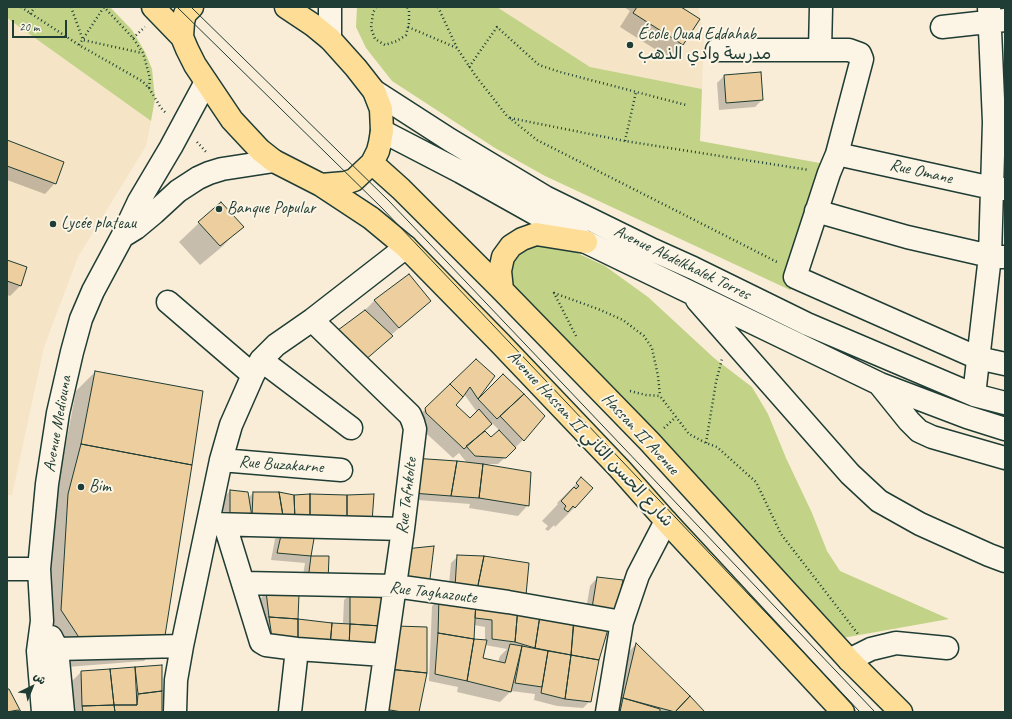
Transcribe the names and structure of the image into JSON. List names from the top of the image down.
{
  "streets": {
    "highway": ["Hassan II Avenue", "Avenue Hassan II شارع الحسن الثاني"],
    "street": [
      "Rue Omane",
      "Avenue Abdelkhalek Torres",
      "Avenue Mediouna",
      "Rue Buzakarne",
      "Rue Tafnkolte",
      "Rue Taghazoute"
    ]
  },
  "crossings": [
    ["Avenue Mediouna", "Avenue Hassan II شارع الحسن الثاني"],
    ["Rue Tafnkolte", "Rue Taghazoute"]
  ],
  "places": [
    "École Ouad Eddahab مدرسة وادي الذهب",
    "Banque Popular",
    "Lycée plateau",
    "Bim"
  ],
  "scale_bar": "20 m",
  "north": "top right"
}
